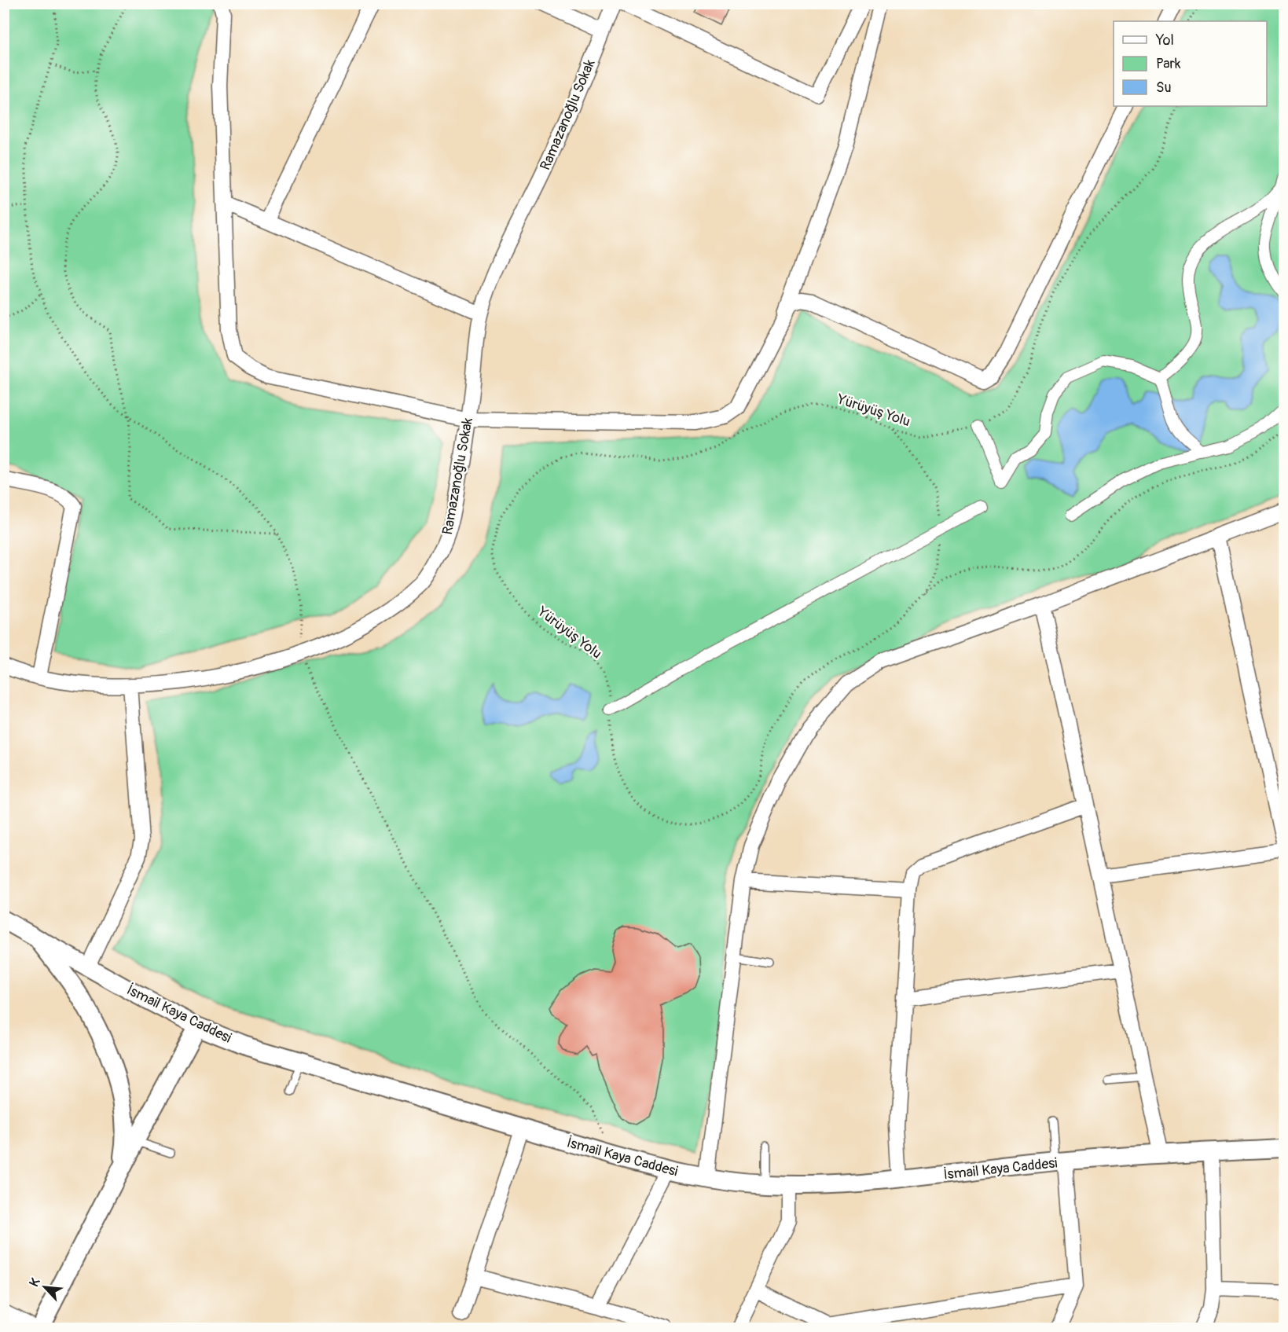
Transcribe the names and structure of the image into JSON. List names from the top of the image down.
{
  "streets": {
    "street": ["Ramazanoğlu Sokak", "İsmail Kaya Caddesi"],
    "path": ["Yürüyüş Yolu"]
  },
  "legend": ["Yol", "Park", "Su"],
  "north": "top left"
}
